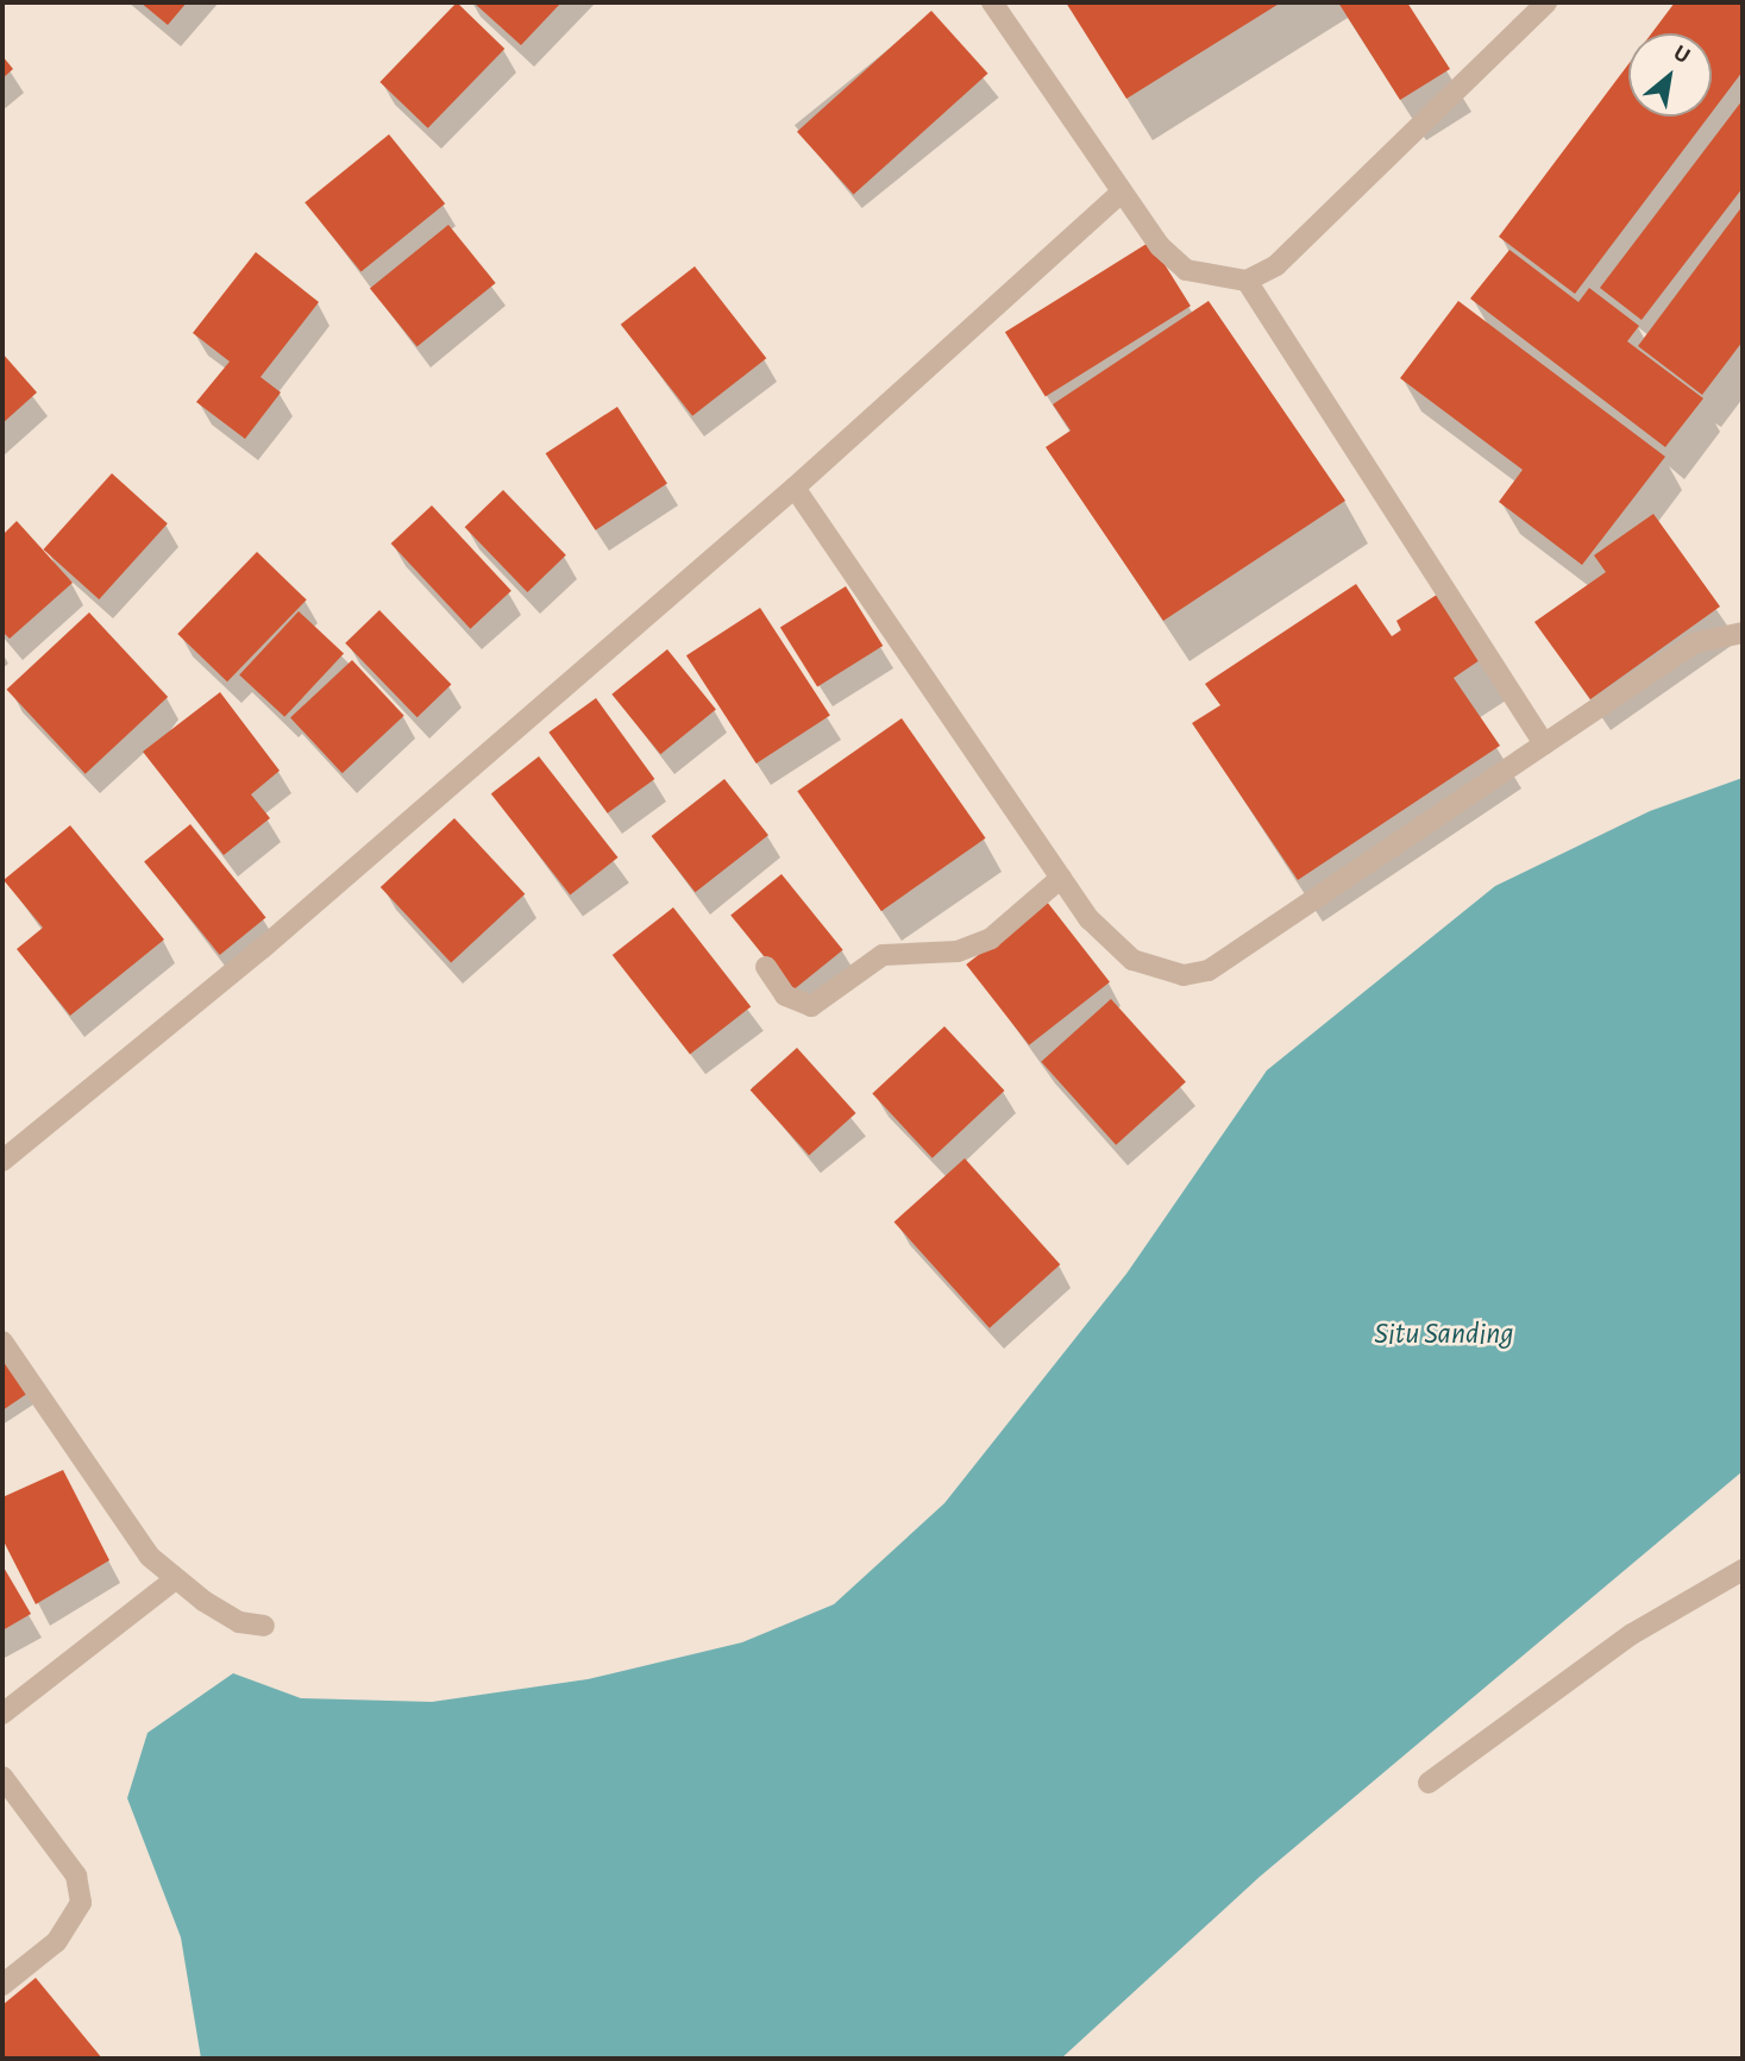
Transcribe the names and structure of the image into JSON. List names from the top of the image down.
{
  "water": ["Situ Sanding"],
  "north": "top right"
}
